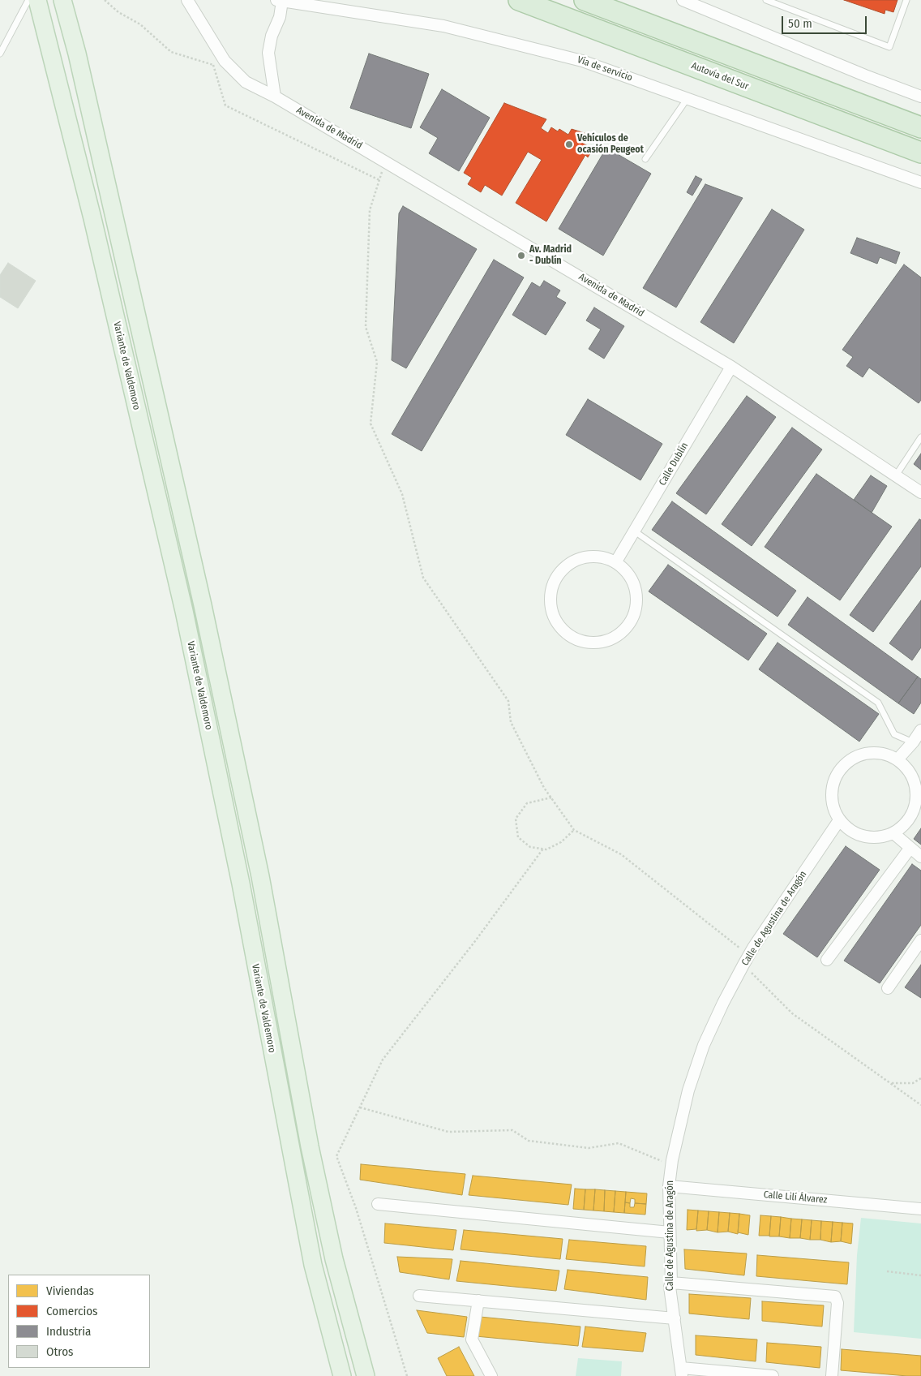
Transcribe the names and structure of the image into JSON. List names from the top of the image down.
{
  "streets": {
    "highway": ["Autovía del Sur"],
    "main road": ["Variante de Valdemoro"],
    "street": [
      "Vía de servicio",
      "Avenida de Madrid",
      "Calle Dublín",
      "Calle de Agustina de Aragón",
      "Calle Lilí Álvarez"
    ]
  },
  "crossings": [
    ["Avenida de Madrid", "Calle Dublín"],
    ["Calle de Agustina de Aragón", "Calle Lilí Álvarez"]
  ],
  "places": ["Vehículos de ocasión Peugeot", "Av. Madrid - Dublín"],
  "legend": [
    "Viviendas",
    "Comercios",
    "Industria",
    "Otros"
  ],
  "scale_bar": "50 m"
}
